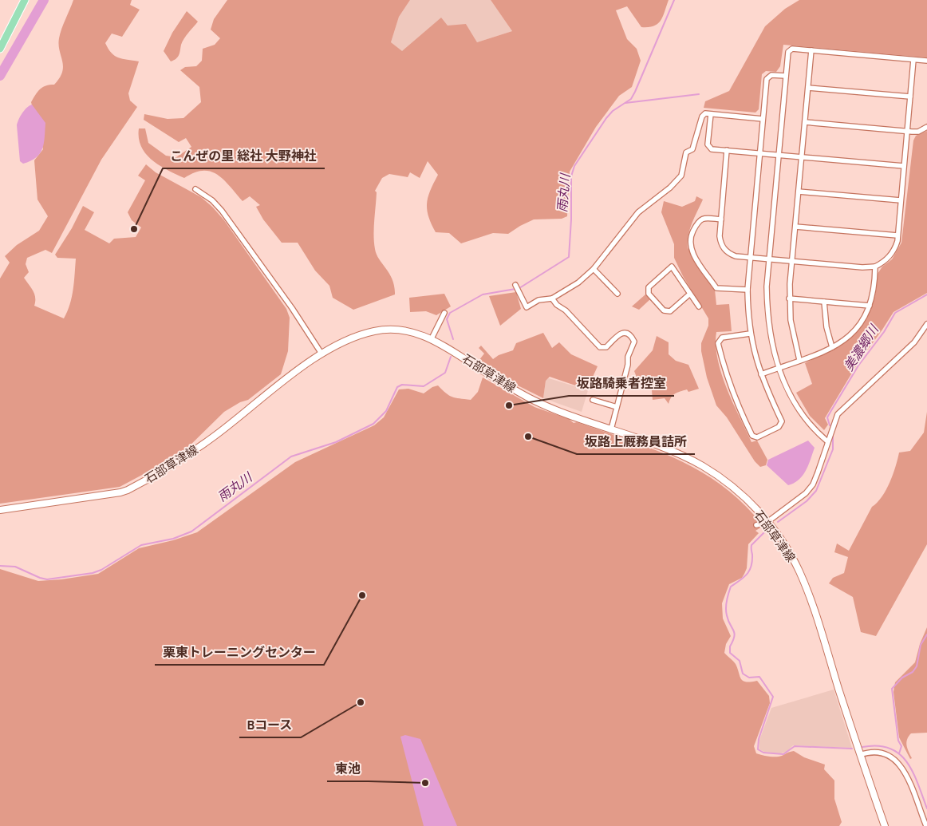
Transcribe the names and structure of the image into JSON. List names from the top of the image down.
{
  "streets": {
    "main road": ["石部草津線"]
  },
  "water": ["雨丸川", "美濃郷川"],
  "places": [
    "こんぜの里 総社 大野神社",
    "坂路騎乗者控室",
    "坂路上厩務員詰所",
    "栗東トレーニングセンター",
    "Bコース",
    "東池"
  ]
}
